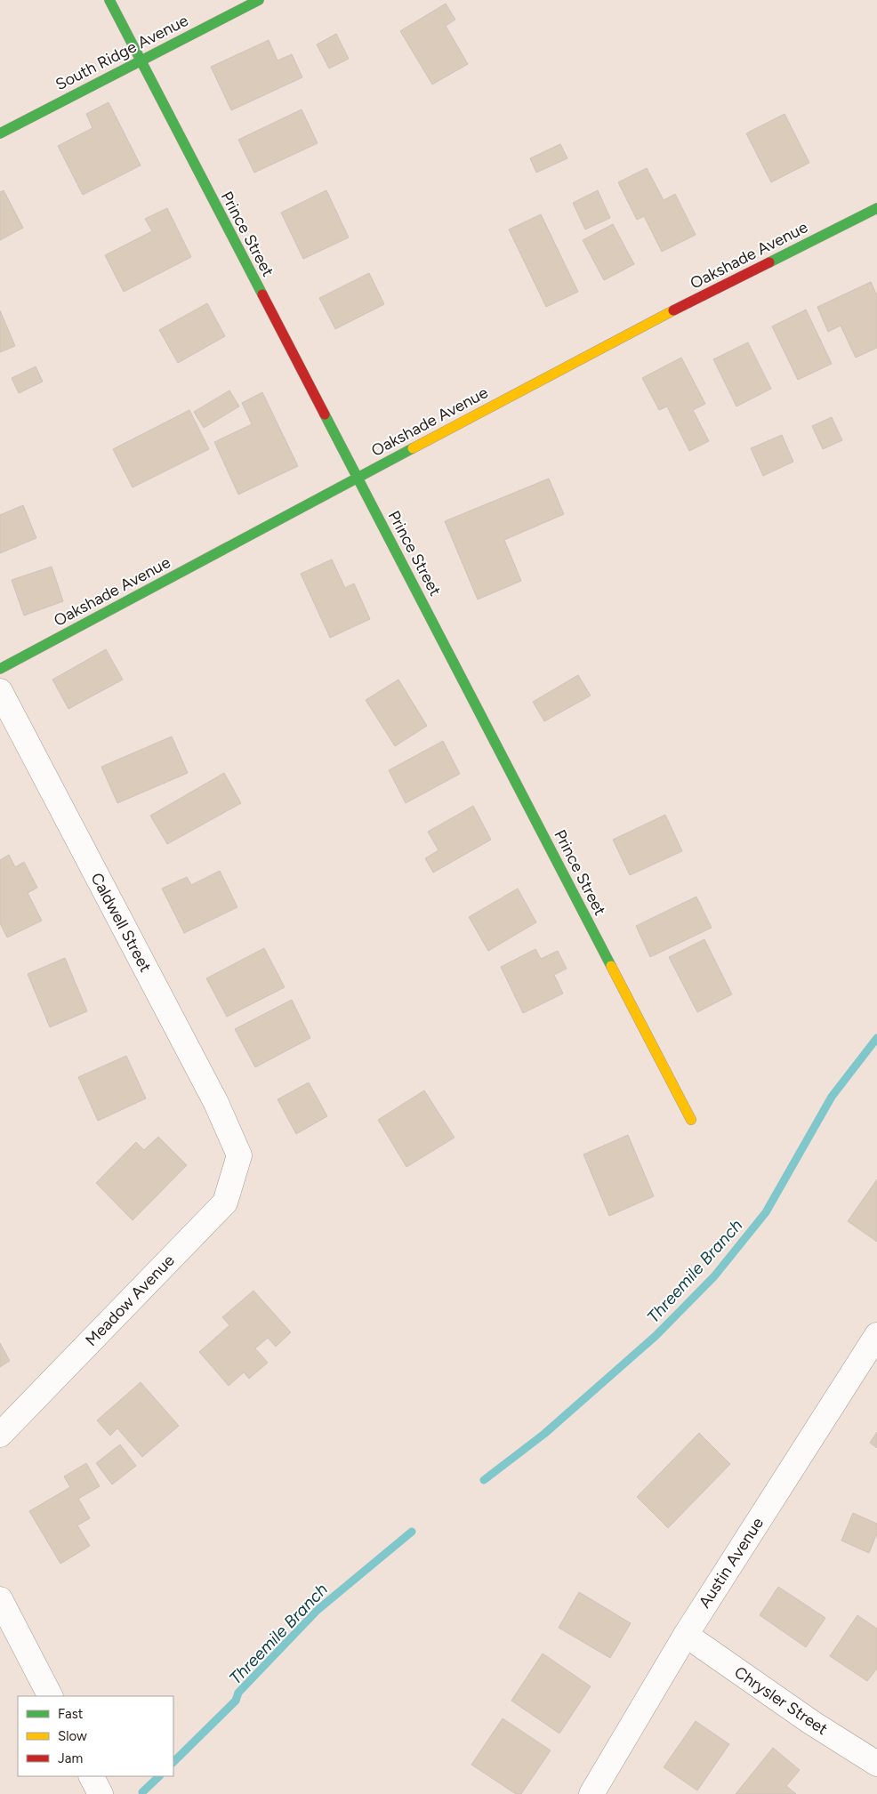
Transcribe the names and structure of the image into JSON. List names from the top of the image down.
{
  "streets": {
    "street": [
      "South Ridge Avenue",
      "Prince Street",
      "Oakshade Avenue",
      "Caldwell Street",
      "Meadow Avenue",
      "Austin Avenue",
      "Chrysler Street"
    ]
  },
  "crossings": [
    ["South Ridge Avenue", "Prince Street"],
    ["Prince Street", "Oakshade Avenue"],
    ["Caldwell Street", "Meadow Avenue"],
    ["Austin Avenue", "Chrysler Street"]
  ],
  "water": ["Threemile Branch"],
  "legend": ["Fast", "Slow", "Jam"]
}
